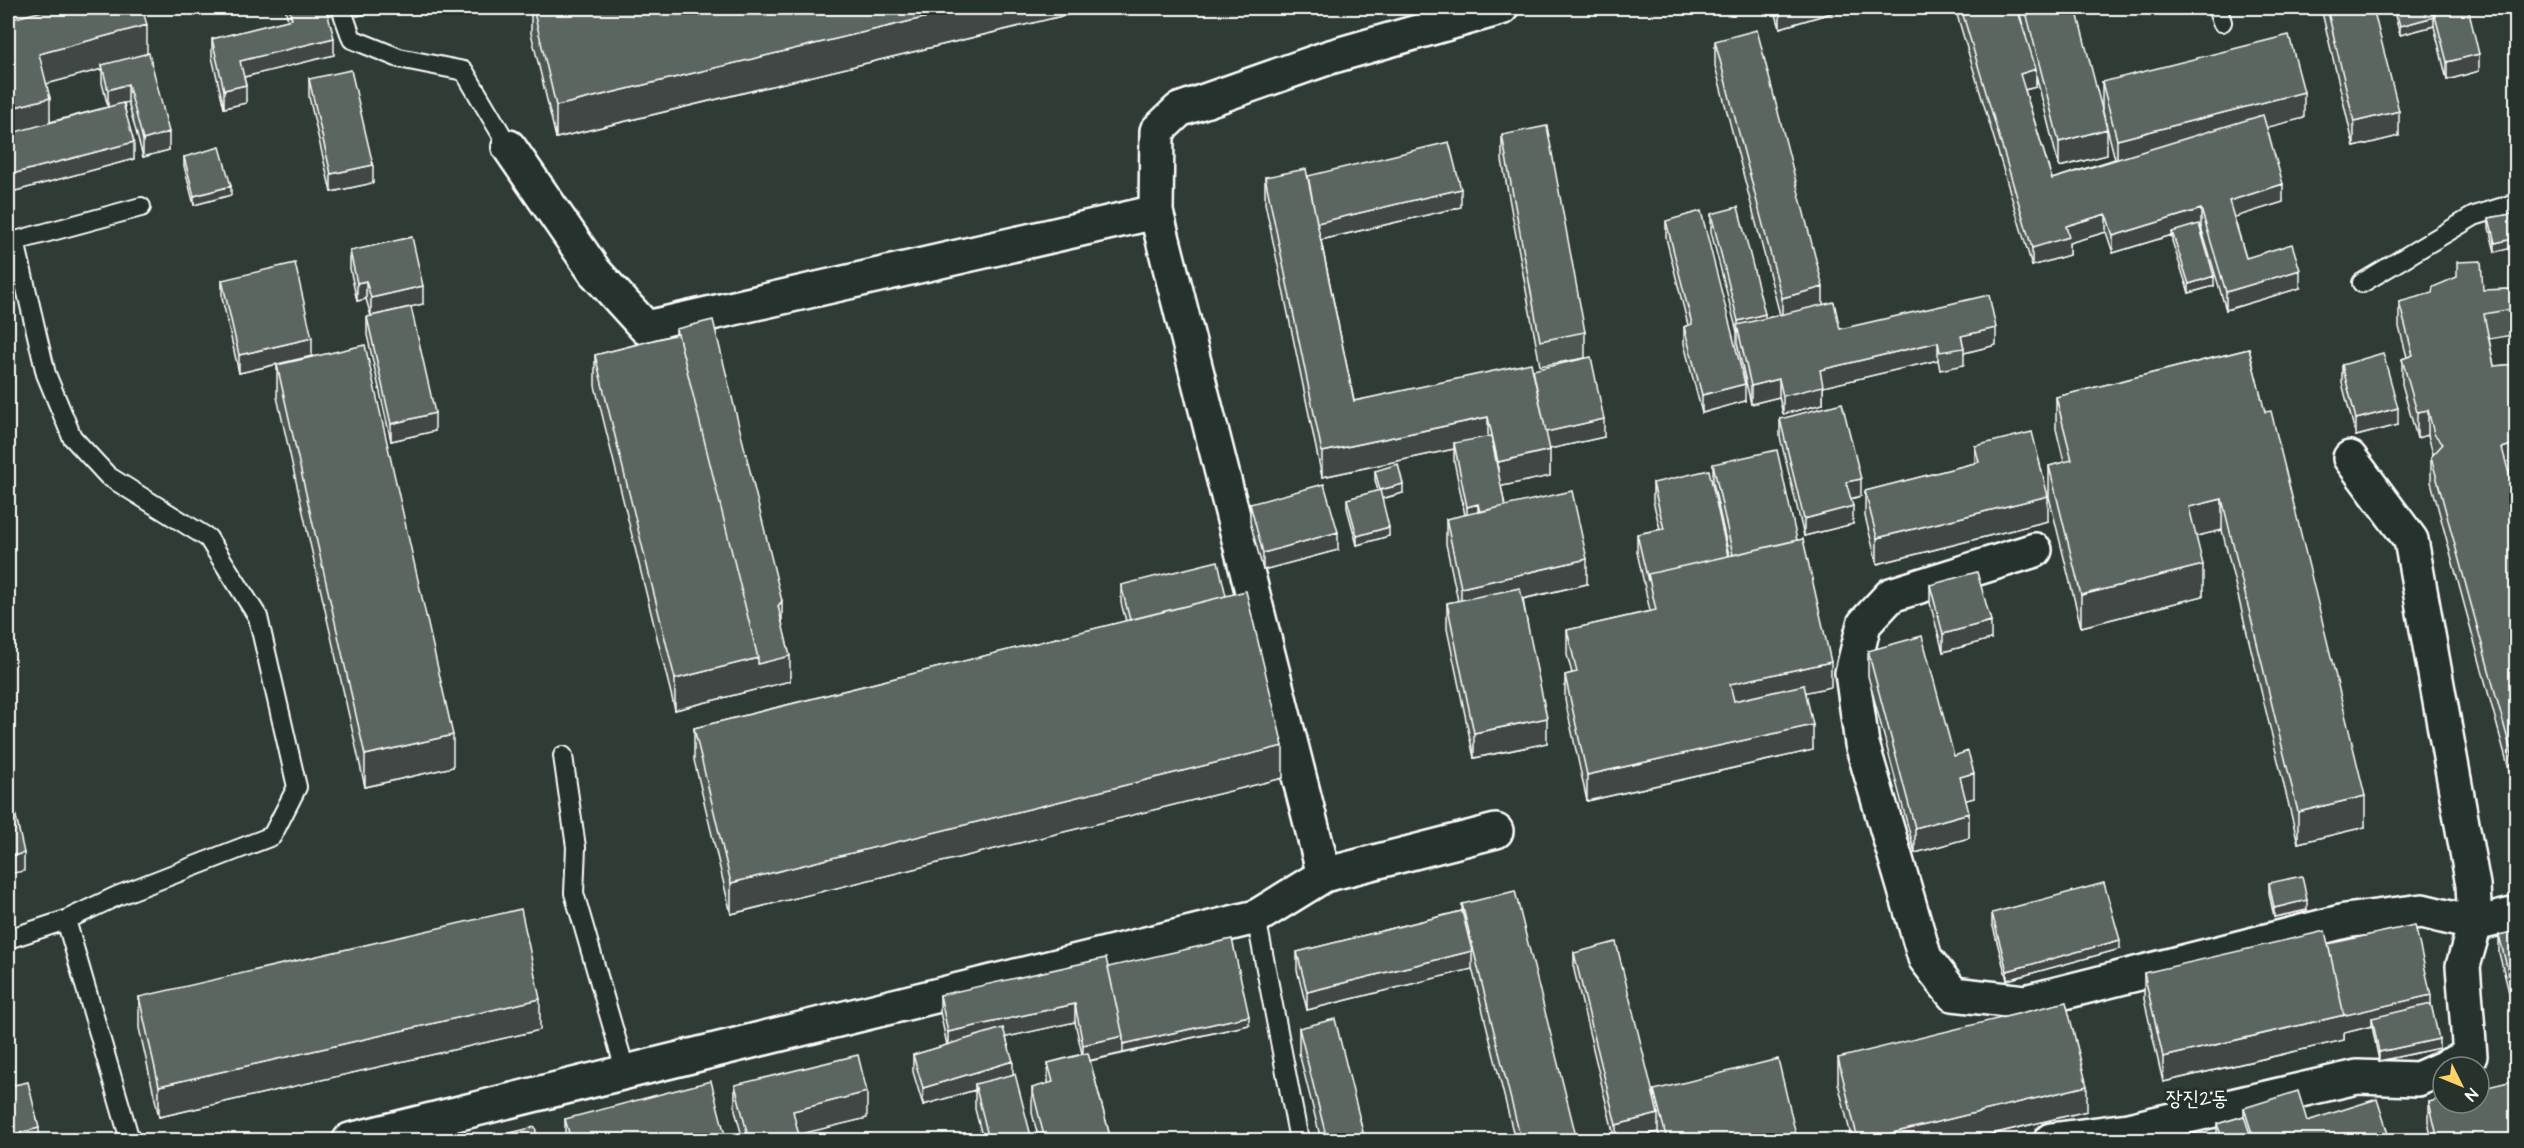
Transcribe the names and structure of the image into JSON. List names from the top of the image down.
{
  "districts": ["장진2동"],
  "north": "bottom right"
}
